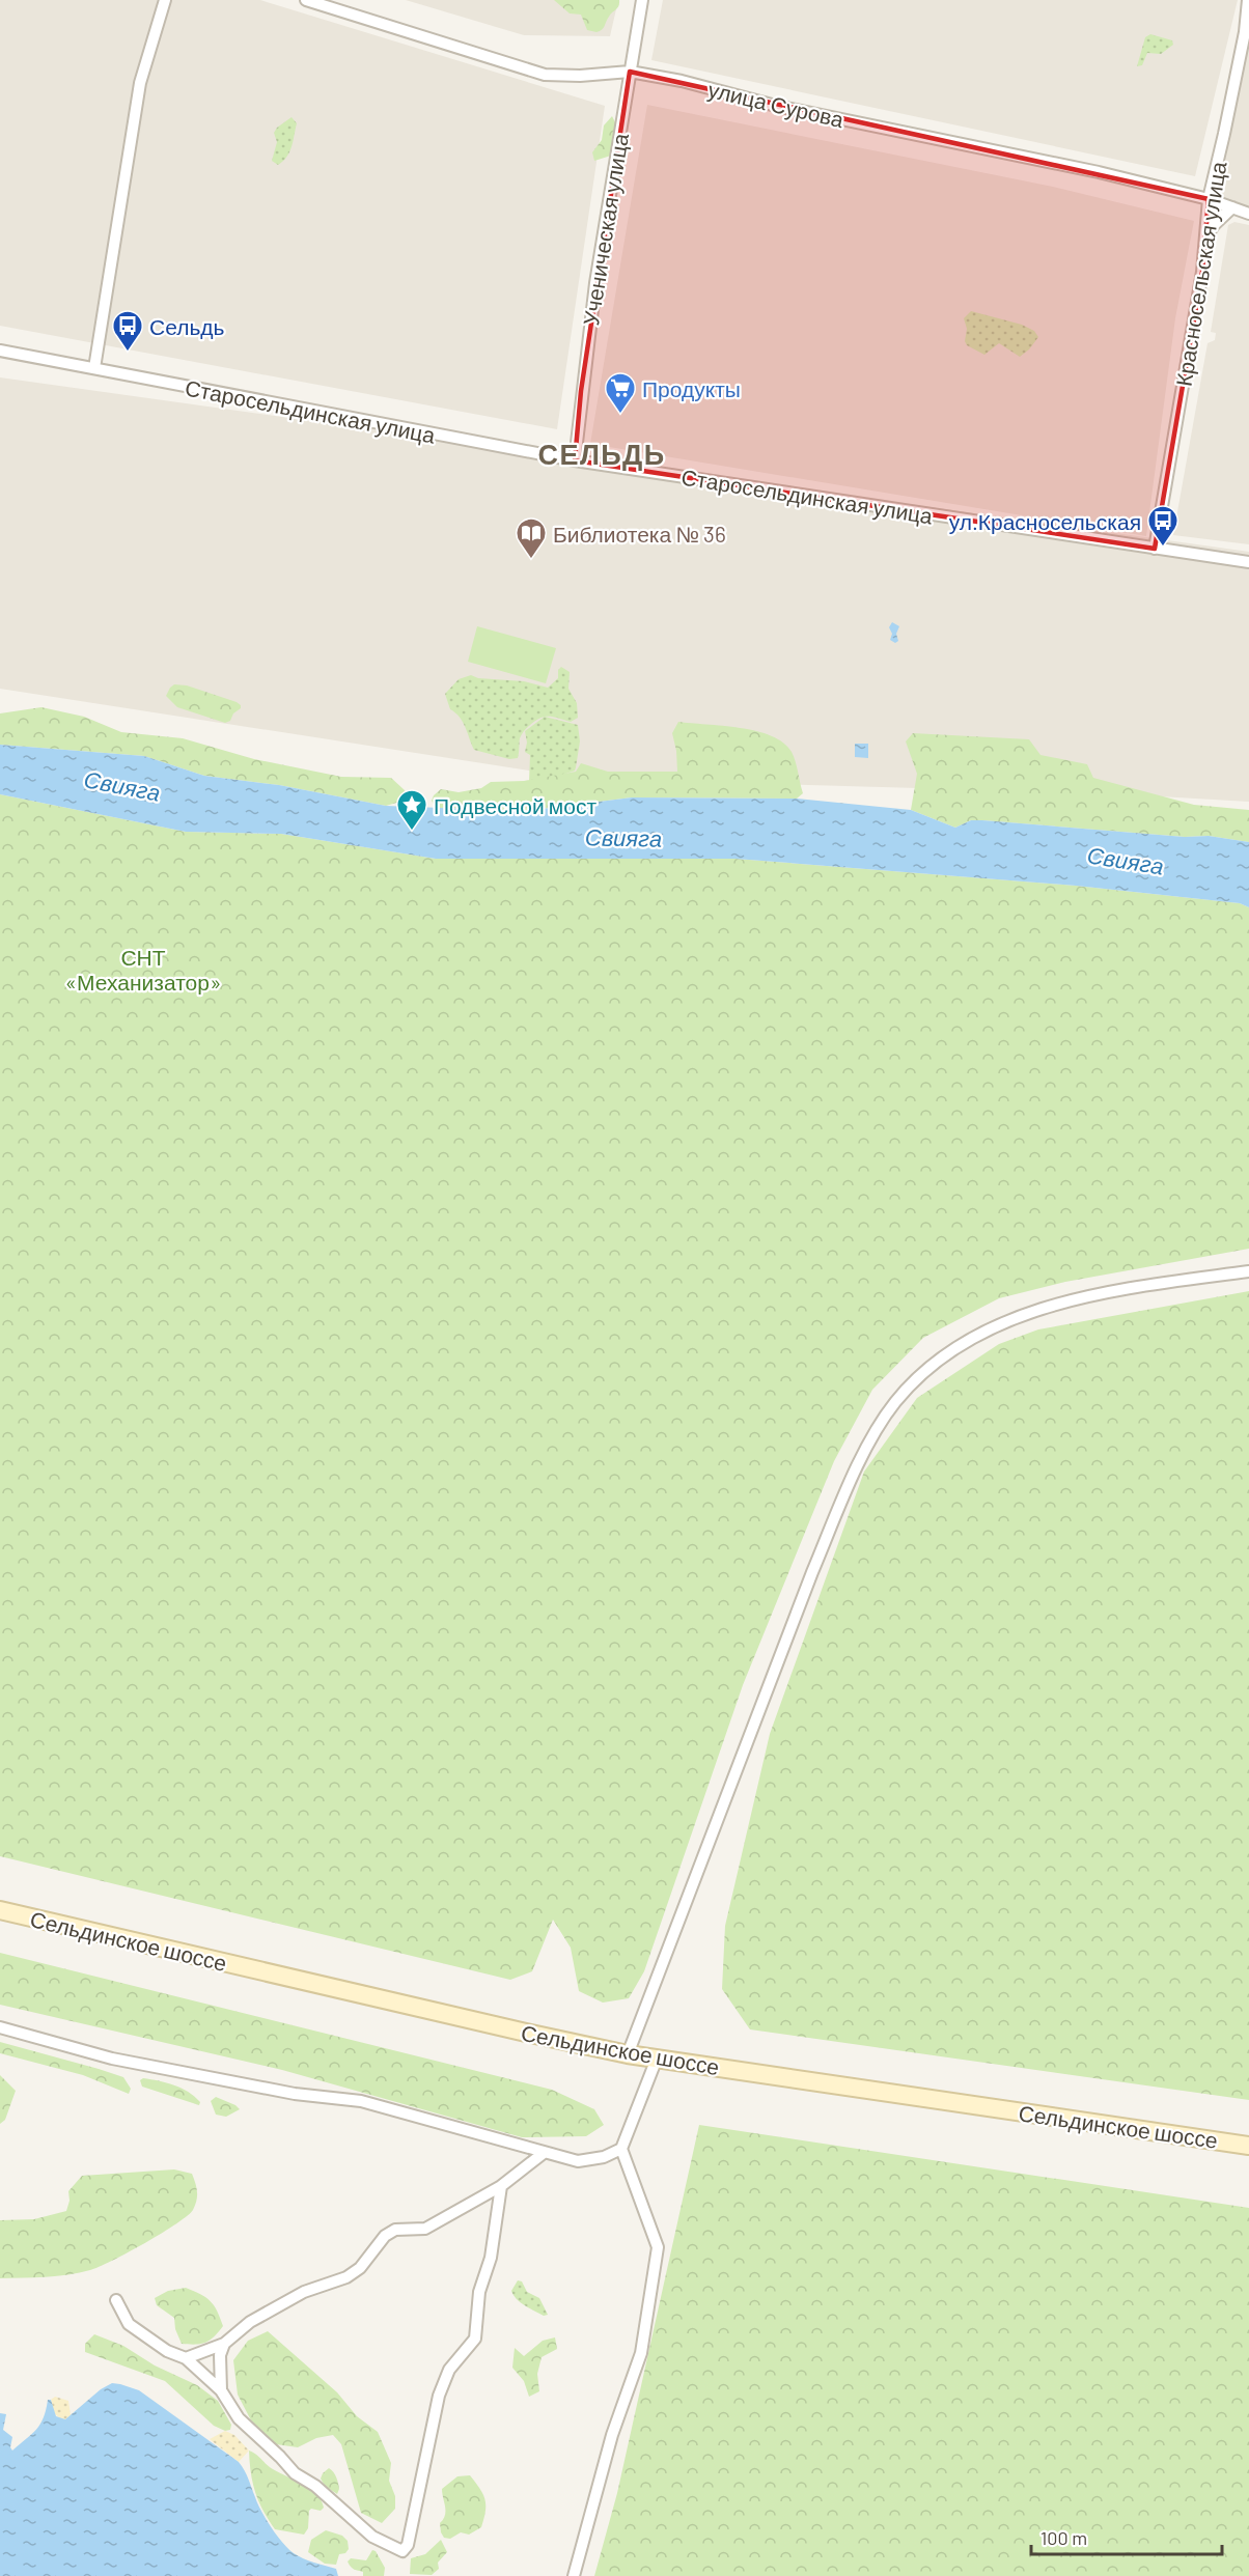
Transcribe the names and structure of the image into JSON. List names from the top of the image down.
{
  "streets": {
    "main road": ["Сельдинское шоссе"],
    "street": [
      "улица Сурова",
      "Ученическая улица",
      "Красносельская улица",
      "Старосельдинская улица"
    ]
  },
  "crossings": [
    ["улица Сурова", "Ученическая улица"],
    ["улица Сурова", "Красносельская улица"],
    ["Ученическая улица", "Старосельдинская улица"],
    ["Красносельская улица", "Старосельдинская улица"]
  ],
  "districts": ["СЕЛЬДЬ"],
  "water": ["Свияга"],
  "parks": ["СНТ «Механизатор»"],
  "places": {
    "bus stop": ["Сельдь", "ул.Красносельская"],
    "supermarket": ["Продукты"],
    "library": ["Библиотека № 36"],
    "place": ["Подвесной мост"]
  },
  "scale_bar": "100 m"
}
